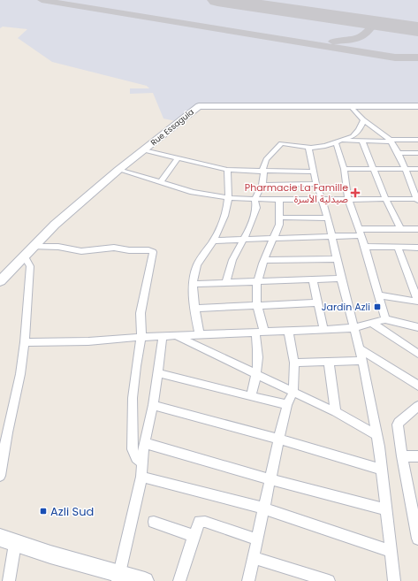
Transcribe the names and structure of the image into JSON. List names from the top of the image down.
{
  "streets": {
    "street": ["Rue Essaguia"]
  },
  "places": {
    "health": ["Pharmacie La Famille صيدلية الأسرة"],
    "transit": ["Jardin Azli", "Azli Sud"]
  }
}
